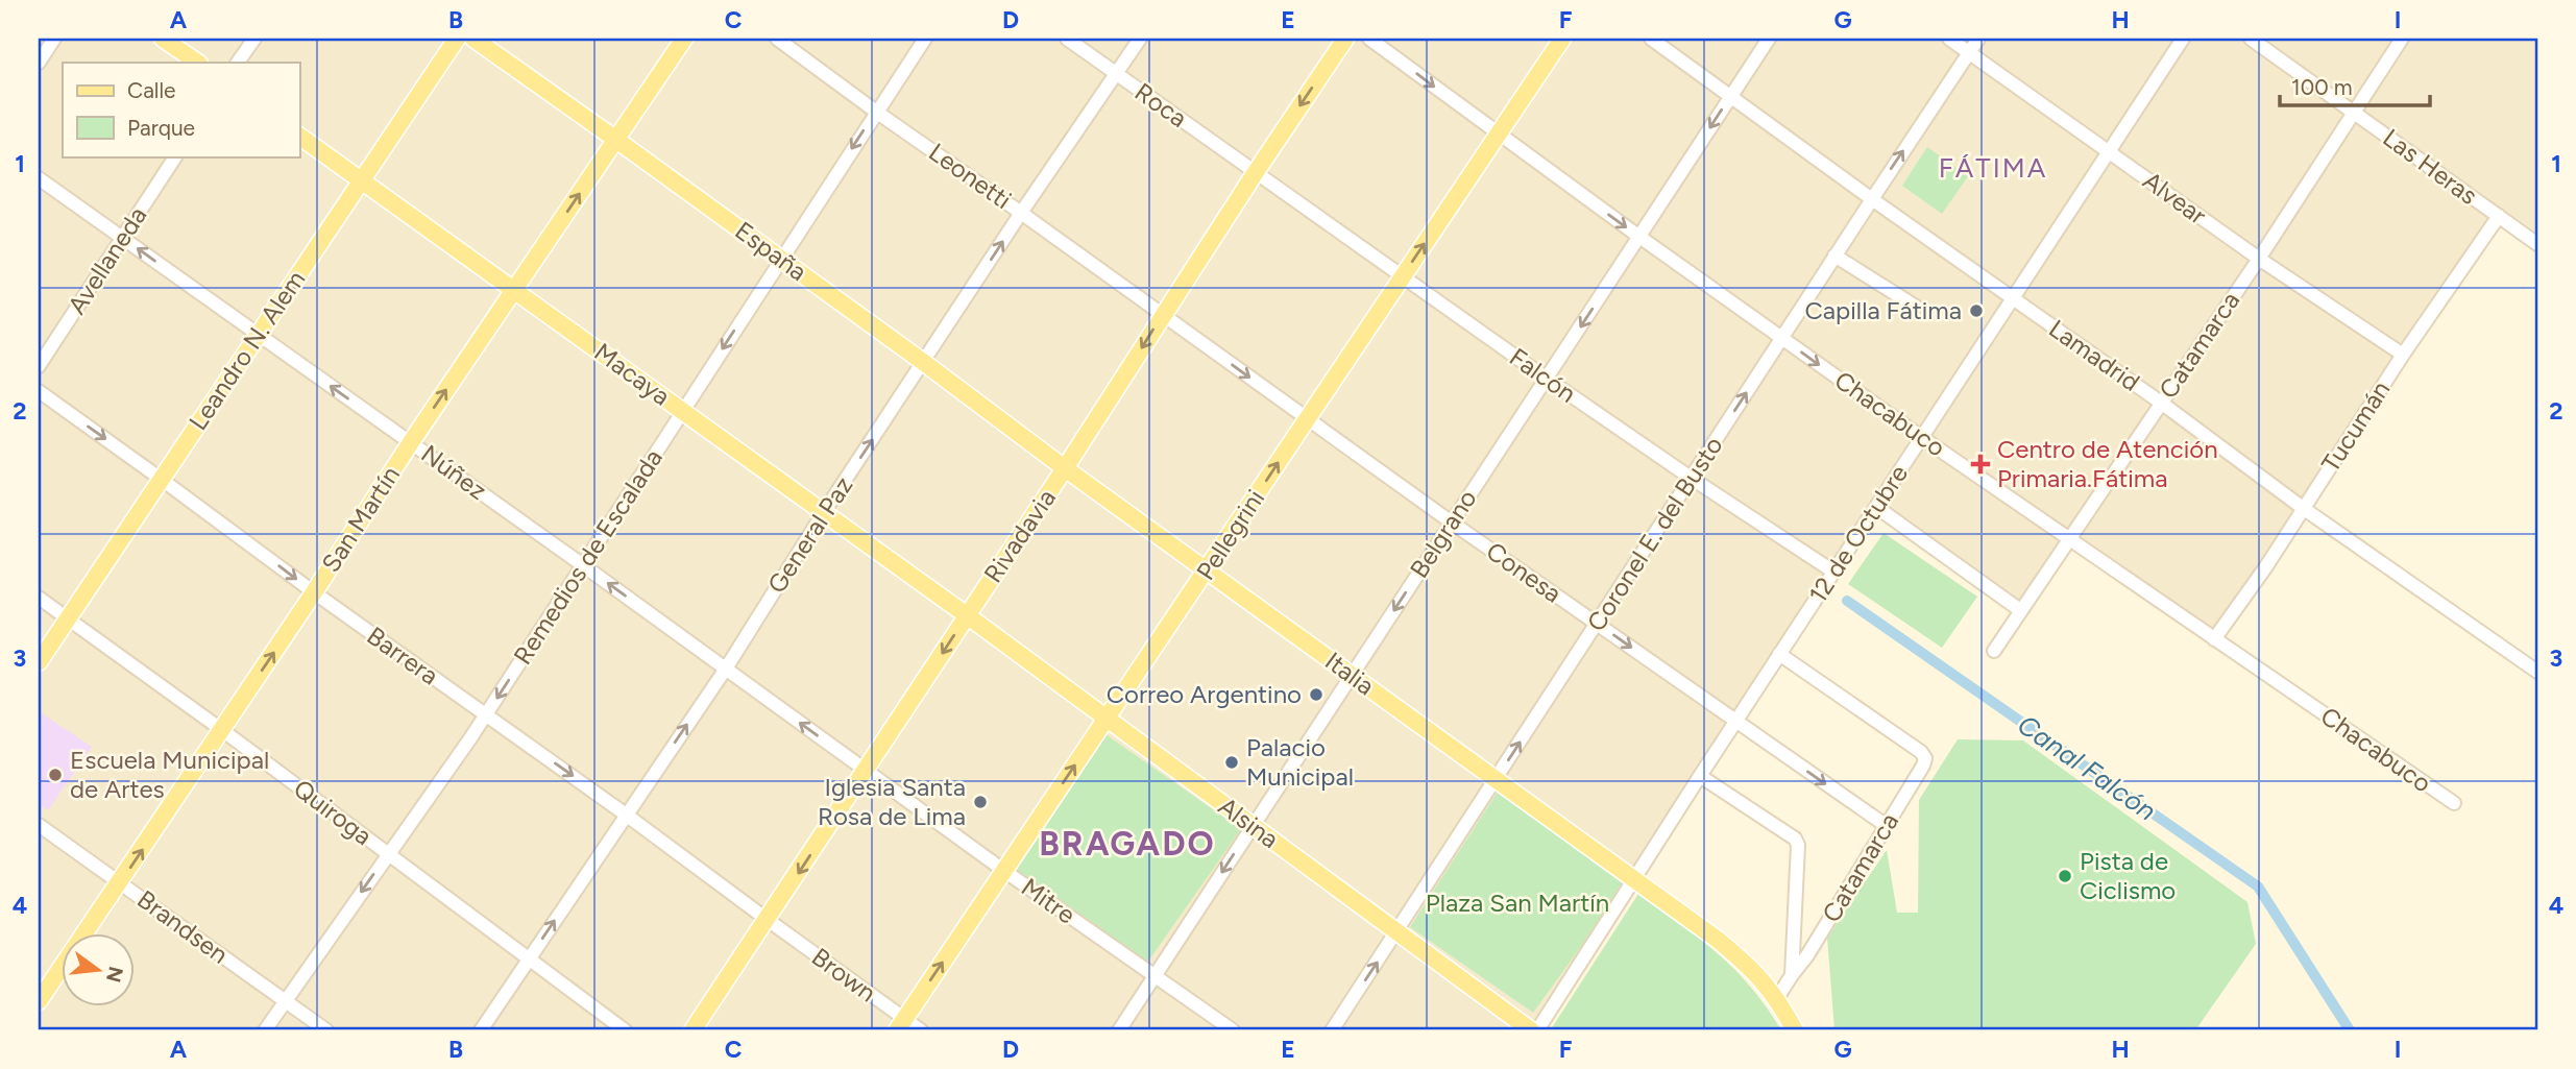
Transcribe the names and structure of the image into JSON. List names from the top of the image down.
{
  "streets": {
    "main road": [
      "España",
      "Leandro N. Alem",
      "Macaya",
      "San Martín",
      "Pellegrini",
      "Rivadavia",
      "Italia",
      "Alsina"
    ],
    "street": [
      "Roca",
      "Las Heras",
      "Leonetti",
      "Alvear",
      "Avellaneda",
      "Catamarca",
      "Lamadrid",
      "Falcón",
      "Chacabuco",
      "Tucumán",
      "Núñez",
      "Belgrano",
      "Coronel E. del Busto",
      "12 de Octubre",
      "General Paz",
      "Remedios de Escalada",
      "Conesa",
      "Barrera",
      "Quiroga",
      "Mitre",
      "Brandsen",
      "Brown"
    ]
  },
  "crossings": [
    ["Roca", "Falcón"],
    ["Roca", "General Paz"],
    ["Roca", "Rivadavia"],
    ["Las Heras", "Catamarca"],
    ["Las Heras", "Tucumán"],
    ["Leonetti", "General Paz"],
    ["Leonetti", "Rivadavia"],
    ["Leonetti", "Remedios de Escalada"],
    ["Leonetti", "Conesa"],
    ["Alvear", "Catamarca"],
    ["Alvear", "Tucumán"],
    ["Alvear", "Coronel E. del Busto"],
    ["Alvear", "12 de Octubre"],
    ["España", "San Martín"],
    ["España", "General Paz"],
    ["España", "Rivadavia"],
    ["España", "Remedios de Escalada"],
    ["España", "Italia"],
    ["Avellaneda", "Núñez"],
    ["Catamarca", "Lamadrid"],
    ["Catamarca", "Chacabuco"],
    ["Catamarca", "12 de Octubre"],
    ["Catamarca", "Conesa"],
    ["Catamarca", "Italia"],
    ["Leandro N. Alem", "Macaya"],
    ["Leandro N. Alem", "Núñez"],
    ["Leandro N. Alem", "Barrera"],
    ["Leandro N. Alem", "Quiroga"],
    ["Lamadrid", "Tucumán"],
    ["Lamadrid", "Belgrano"],
    ["Lamadrid", "Coronel E. del Busto"],
    ["Lamadrid", "12 de Octubre"],
    ["Macaya", "San Martín"],
    ["Macaya", "General Paz"],
    ["Macaya", "Rivadavia"],
    ["Macaya", "Remedios de Escalada"],
    ["Macaya", "Alsina"],
    ["Falcón", "Belgrano"],
    ["Falcón", "Coronel E. del Busto"],
    ["Falcón", "12 de Octubre"],
    ["Falcón", "Pellegrini"],
    ["Falcón", "Rivadavia"],
    ["Chacabuco", "Tucumán"],
    ["Chacabuco", "Belgrano"],
    ["Chacabuco", "Coronel E. del Busto"],
    ["Chacabuco", "12 de Octubre"],
    ["Chacabuco", "Pellegrini"],
    ["Núñez", "San Martín"],
    ["Núñez", "General Paz"],
    ["Núñez", "Rivadavia"],
    ["Núñez", "Remedios de Escalada"],
    ["Núñez", "Mitre"],
    ["San Martín", "Barrera"],
    ["San Martín", "Quiroga"],
    ["San Martín", "Brandsen"],
    ["Belgrano", "Conesa"],
    ["Belgrano", "Italia"],
    ["Belgrano", "Alsina"],
    ["Belgrano", "Mitre"],
    ["Coronel E. del Busto", "Conesa"],
    ["Coronel E. del Busto", "Italia"],
    ["Coronel E. del Busto", "Alsina"],
    ["12 de Octubre", "Conesa"],
    ["12 de Octubre", "Italia"],
    ["General Paz", "Barrera"],
    ["General Paz", "Quiroga"],
    ["Pellegrini", "Conesa"],
    ["Pellegrini", "Italia"],
    ["Pellegrini", "Alsina"],
    ["Pellegrini", "Mitre"],
    ["Pellegrini", "Brown"],
    ["Rivadavia", "Conesa"],
    ["Rivadavia", "Barrera"],
    ["Rivadavia", "Italia"],
    ["Rivadavia", "Alsina"],
    ["Rivadavia", "Mitre"],
    ["Rivadavia", "Brown"],
    ["Remedios de Escalada", "Barrera"],
    ["Remedios de Escalada", "Quiroga"],
    ["Remedios de Escalada", "Brandsen"],
    ["Barrera", "Brown"]
  ],
  "one_way": [
    "Chacabuco",
    "Núñez",
    "San Martín",
    "Belgrano",
    "Coronel E. del Busto",
    "General Paz",
    "Pellegrini",
    "Rivadavia",
    "Remedios de Escalada",
    "Conesa",
    "Barrera"
  ],
  "districts": ["FÁTIMA", "BRAGADO"],
  "water": ["Canal Falcón"],
  "parks": ["Plaza San Martín"],
  "places": {
    "other": [
      "Capilla Fátima",
      "Correo Argentino",
      "Palacio Municipal",
      "Escuela Municipal de Artes",
      "Iglesia Santa Rosa de Lima",
      "Pista de Ciclismo"
    ],
    "health": ["Centro de Atención Primaria.Fátima"]
  },
  "legend": ["Calle", "Parque"],
  "scale_bar": "100 m",
  "north": "right",
  "grid": {
    "columns": [
      "A",
      "B",
      "C",
      "D",
      "E",
      "F",
      "G",
      "H",
      "I"
    ],
    "rows": [
      "1",
      "2",
      "3",
      "4"
    ]
  }
}
